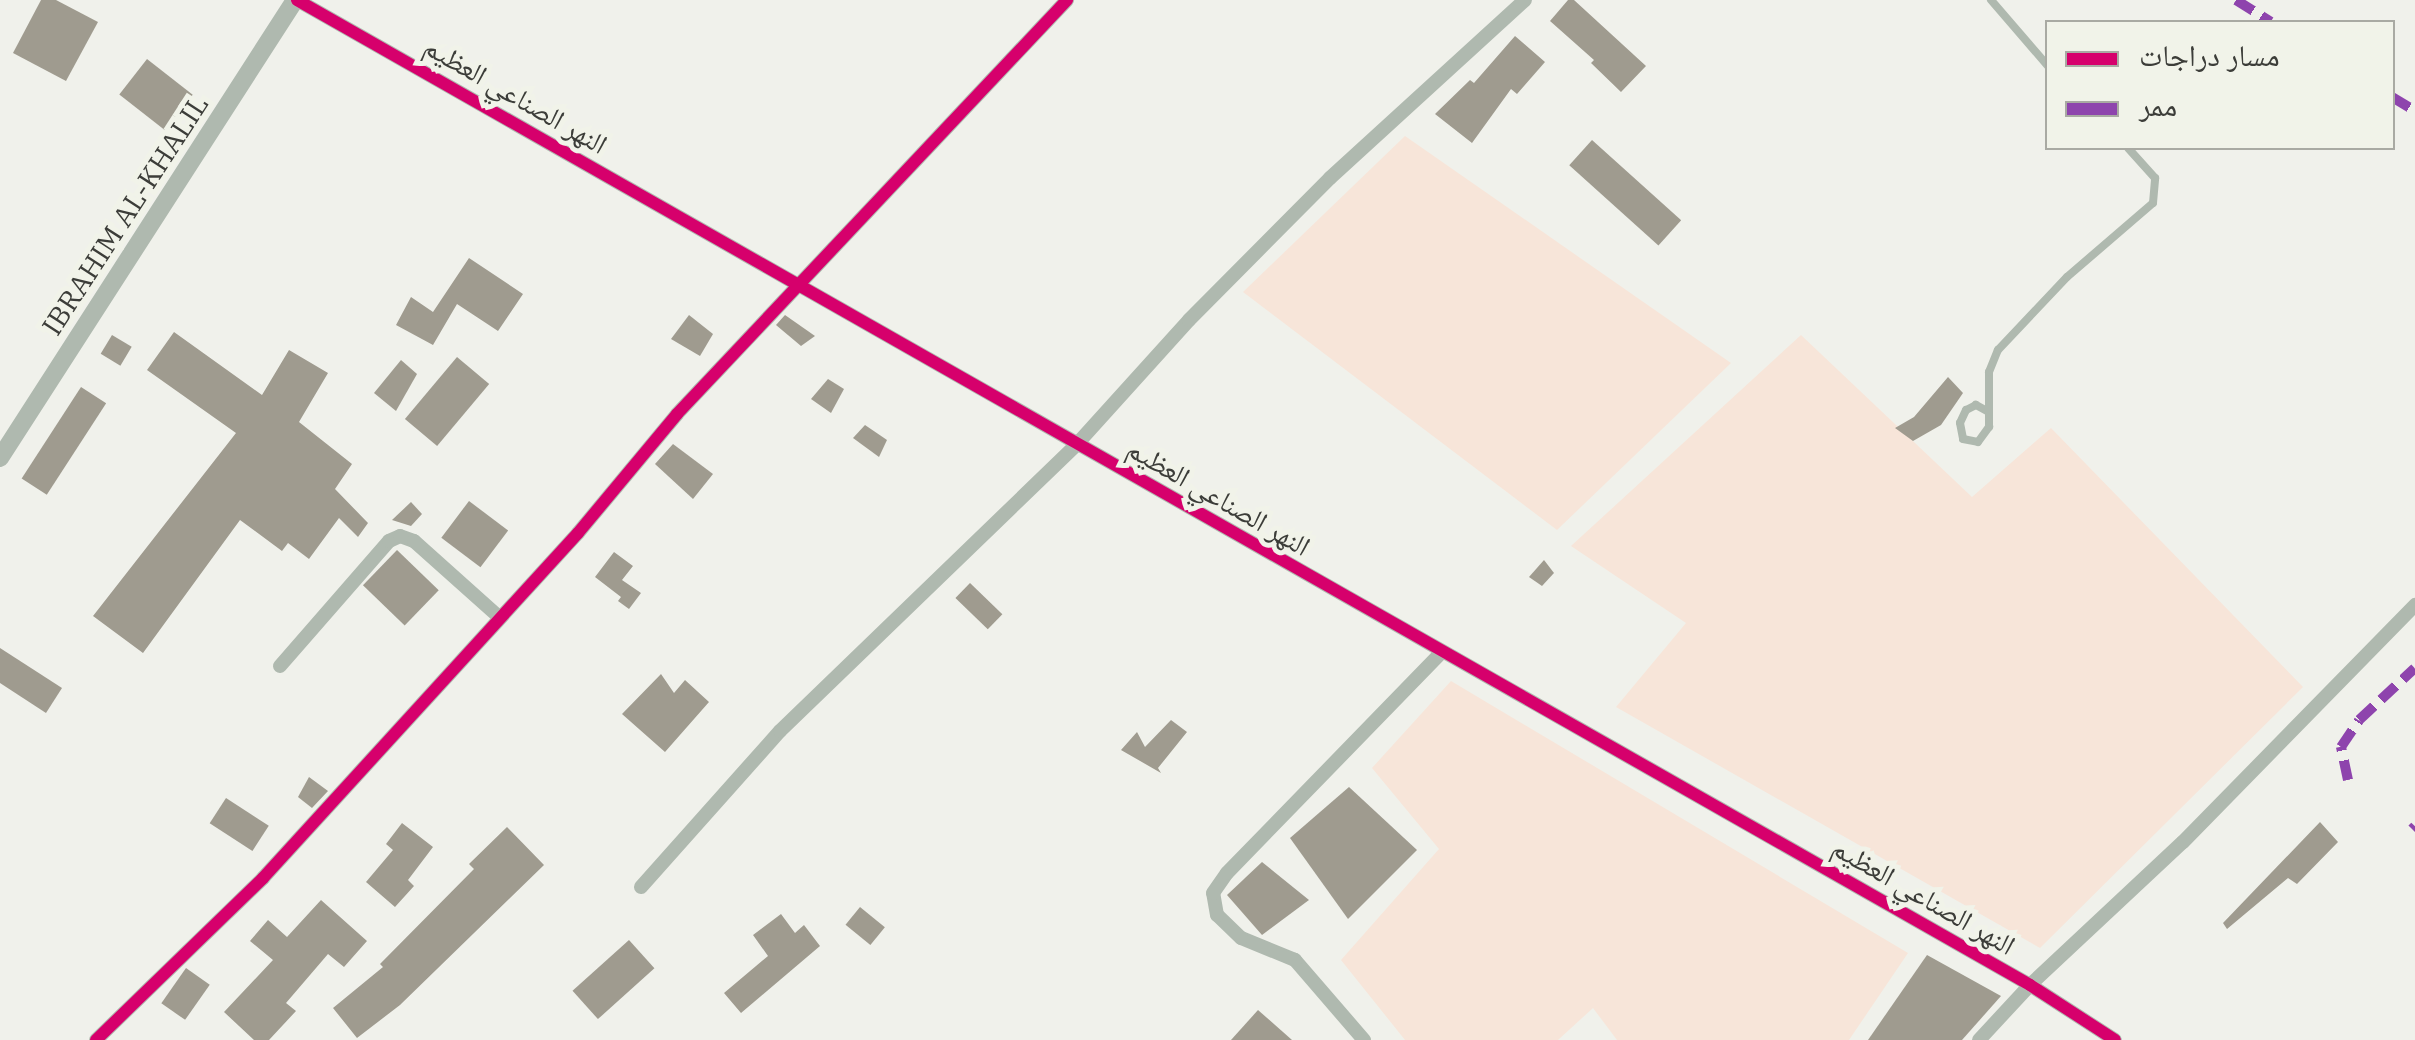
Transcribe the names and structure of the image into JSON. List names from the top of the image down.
{
  "streets": {
    "street": ["النهر الصناعي العظيم", "IBRAHIM AL-KHALIL"]
  },
  "crossings": [
    ["النهر الصناعي العظيم", "IBRAHIM AL-KHALIL"]
  ],
  "legend": ["مسار دراجات", "ممر"]
}
